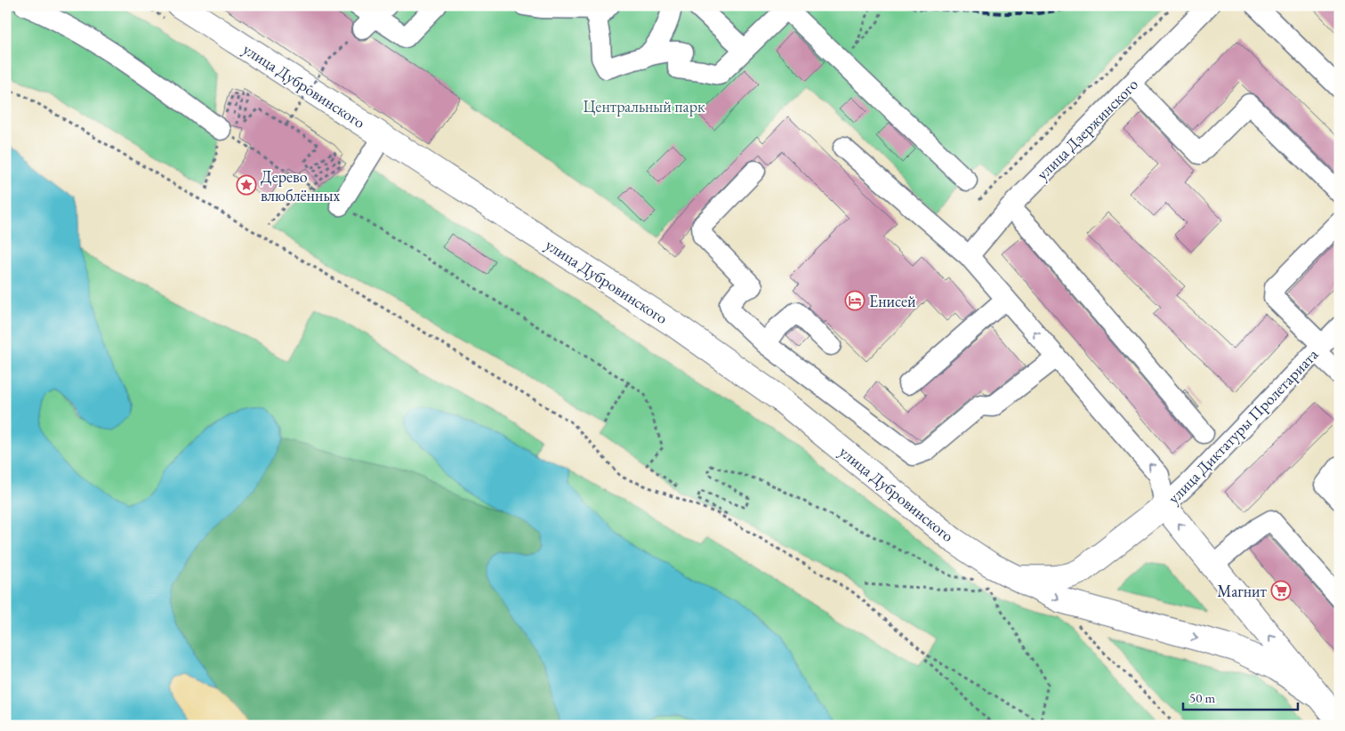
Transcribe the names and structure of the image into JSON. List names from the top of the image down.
{
  "streets": {
    "main road": ["улица Дубровинского"],
    "street": ["улица Дзержинского", "улица Диктатуры Пролетариата"]
  },
  "crossings": [
    ["улица Дубровинского", "улица Дзержинского"],
    ["улица Дубровинского", "улица Диктатуры Пролетариата"]
  ],
  "parks": ["Центральный парк"],
  "places": {
    "place": ["Дерево влюблённых"],
    "hotel": ["Енисей"],
    "supermarket": ["Магнит"]
  },
  "scale_bar": "50 m"
}
